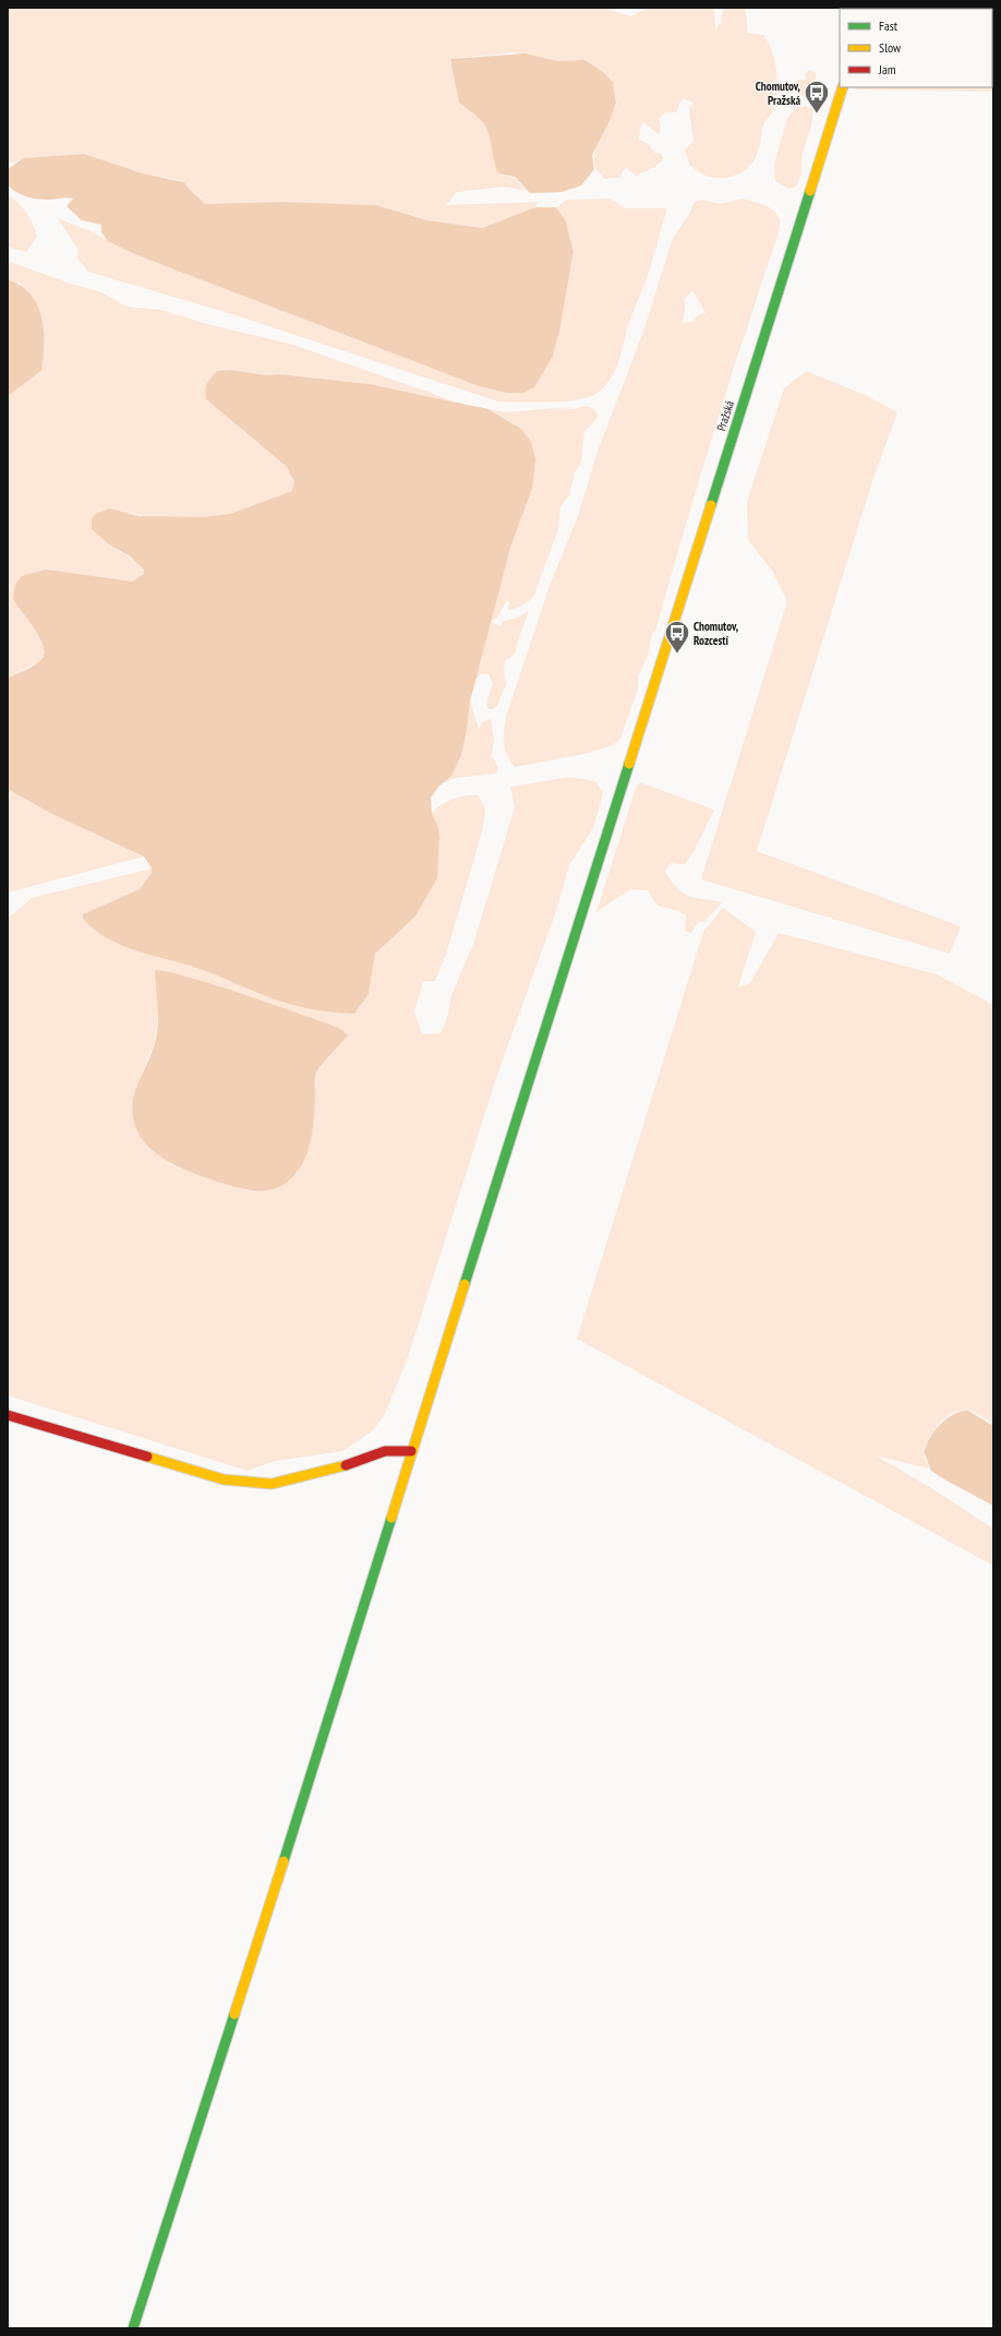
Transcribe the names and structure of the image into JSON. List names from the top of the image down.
{
  "streets": {
    "main road": ["Pražská"]
  },
  "places": {
    "bus stop": ["Chomutov, Pražská", "Chomutov, Rozcestí"]
  },
  "legend": ["Fast", "Slow", "Jam"]
}
